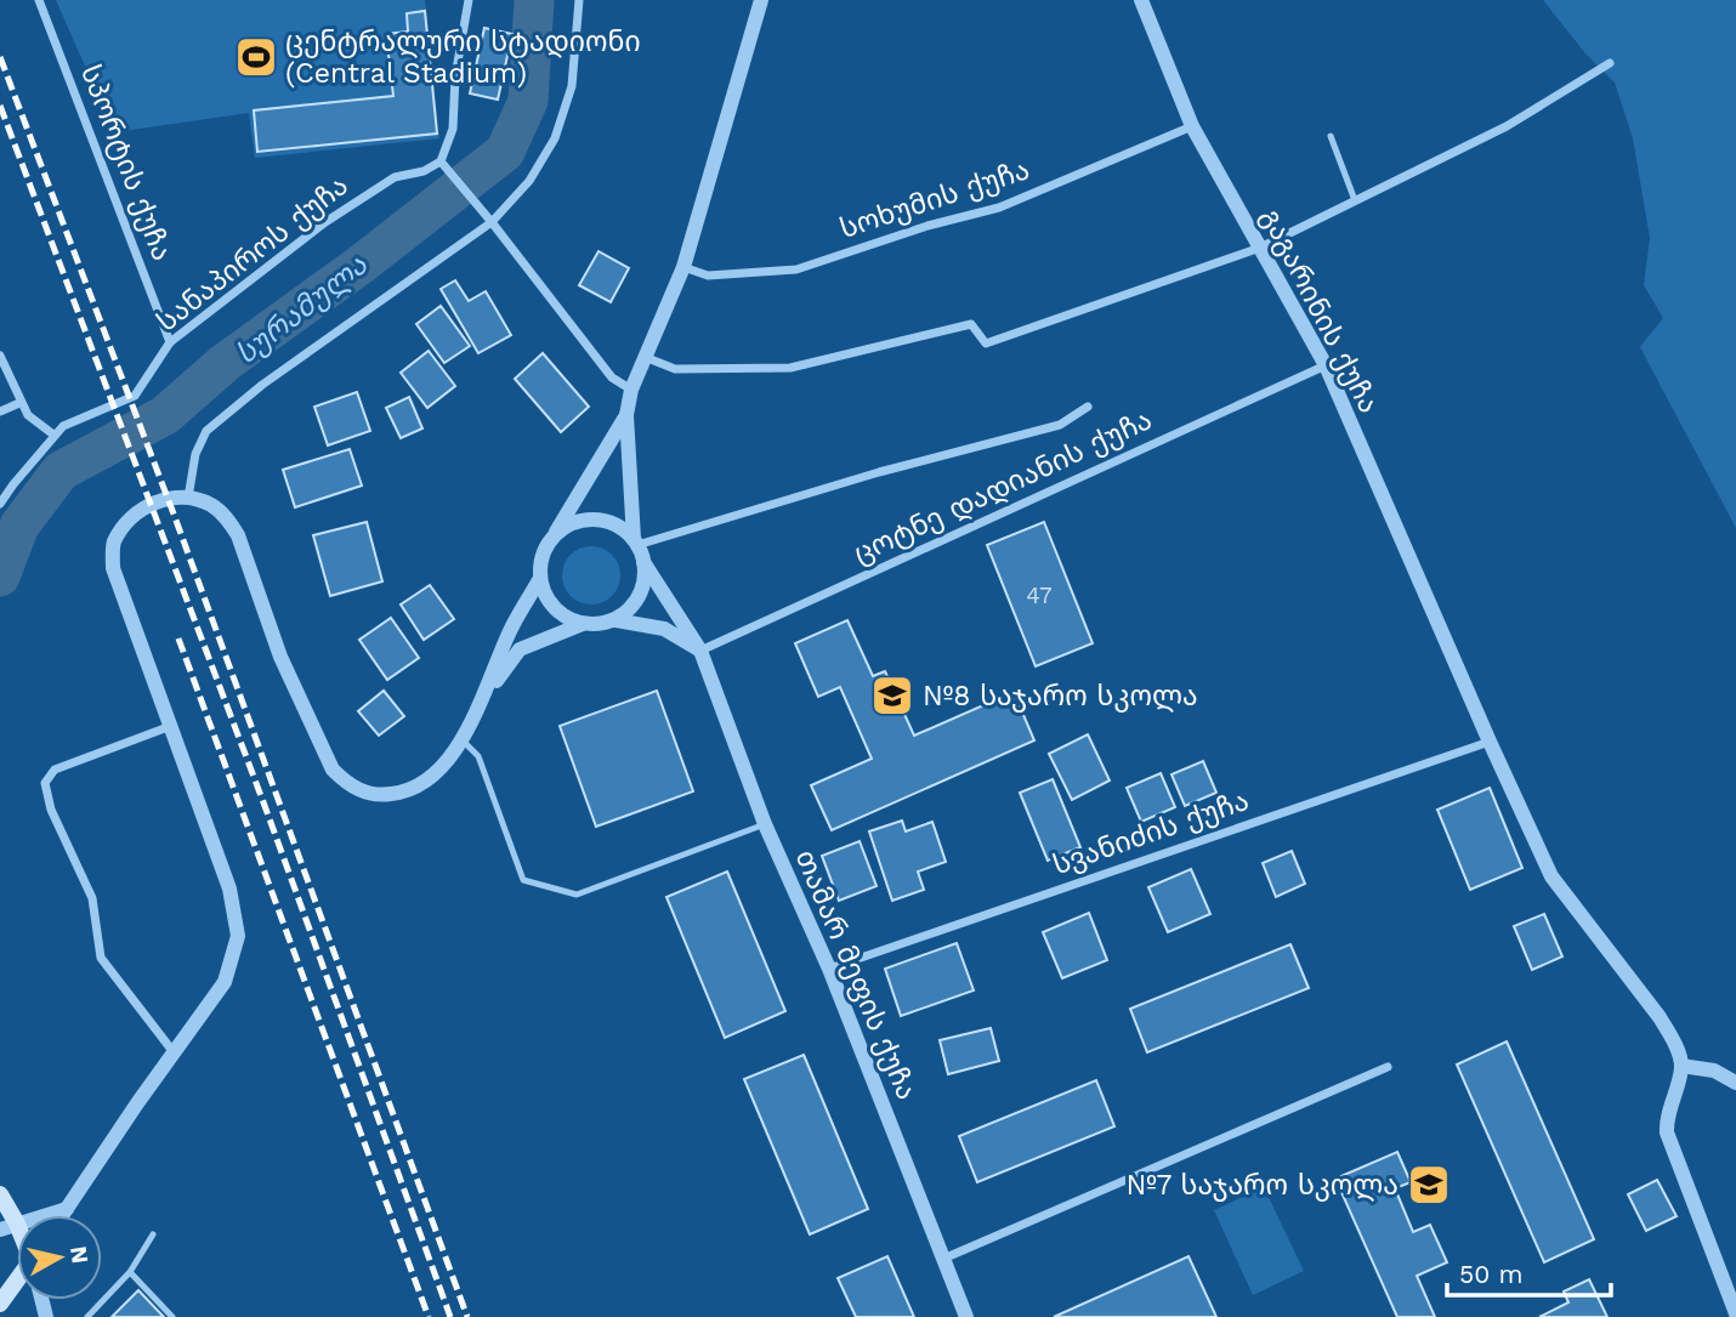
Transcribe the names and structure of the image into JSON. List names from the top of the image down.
{
  "streets": {
    "street": [
      "სპორტის ქუჩა",
      "სოხუმის ქუჩა",
      "სანაპიროს ქუჩა",
      "გაგარინის ქუჩა",
      "ცოტნე დადიანის ქუჩა",
      "სვანიძის ქუჩა",
      "თამარ მეფის ქუჩა"
    ]
  },
  "crossings": [
    ["სპორტის ქუჩა", "სანაპიროს ქუჩა"],
    ["სოხუმის ქუჩა", "გაგარინის ქუჩა"],
    ["გაგარინის ქუჩა", "ცოტნე დადიანის ქუჩა"],
    ["გაგარინის ქუჩა", "სვანიძის ქუჩა"],
    ["ცოტნე დადიანის ქუჩა", "თამარ მეფის ქუჩა"],
    ["სვანიძის ქუჩა", "თამარ მეფის ქუჩა"]
  ],
  "water": ["სურამულა"],
  "places": {
    "sports": ["ცენტრალური სტადიონი (Central Stadium)"],
    "school or university": ["№8 საჯარო სკოლა", "№7 საჯარო სკოლა"]
  },
  "house_numbers": ["47"],
  "scale_bar": "50 m",
  "north": "right"
}
